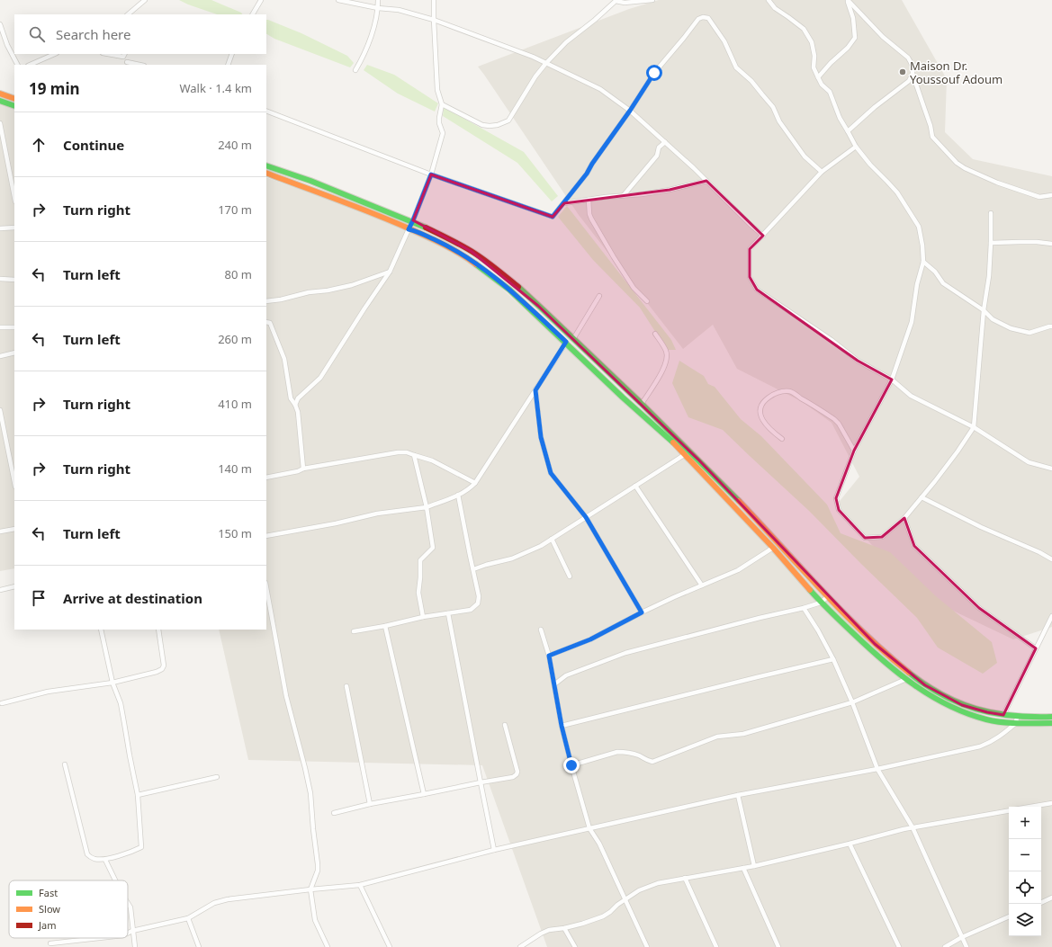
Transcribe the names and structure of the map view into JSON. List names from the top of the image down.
{
  "places": ["Maison Dr. Youssouf Adoum"],
  "legend": ["Fast", "Slow", "Jam"],
  "page": {
    "search": "Search here",
    "heading": ["19 min", "Walk · 1.4 km"],
    "list": [
      ["Continue", "240 m"],
      ["Turn right", "170 m"],
      ["Turn left", "80 m"],
      ["Turn left", "260 m"],
      ["Turn right", "410 m"],
      ["Turn right", "140 m"],
      ["Turn left", "150 m"],
      "Arrive at destination"
    ],
    "map_buttons": ["+", "−"]
  }
}
